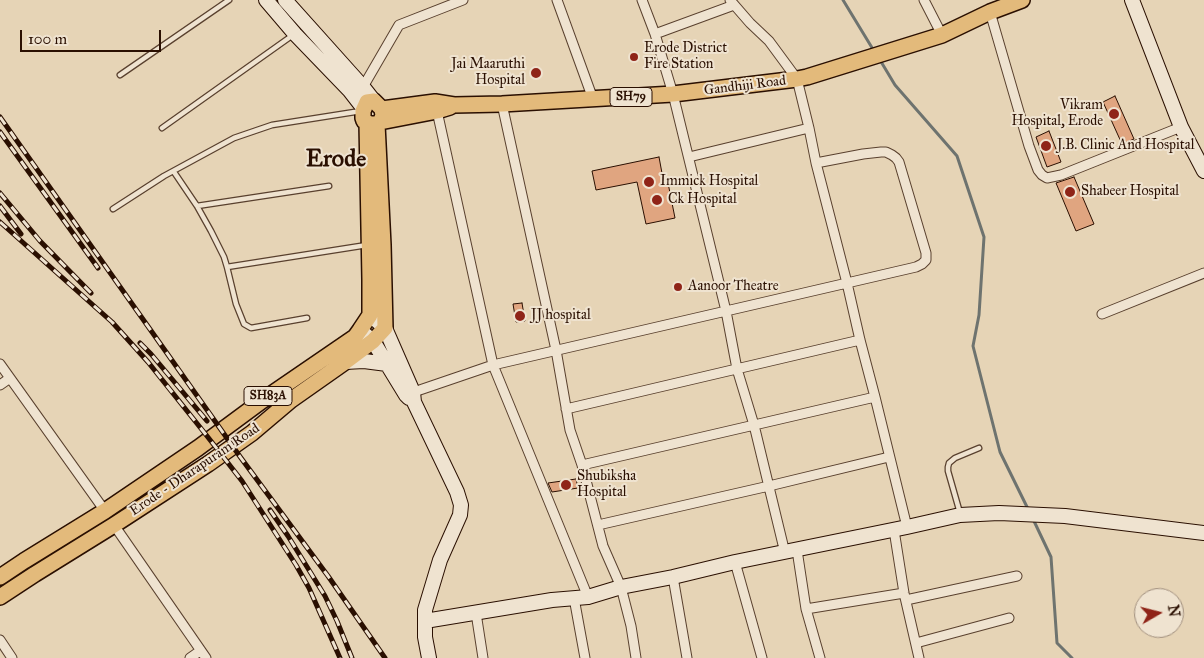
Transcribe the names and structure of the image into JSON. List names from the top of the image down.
{
  "streets": {
    "main road": [
      "Gandhiji Road",
      "SH79",
      "SH83A",
      "Erode - Dharapuram Road"
    ]
  },
  "districts": ["Erode"],
  "places": [
    "Erode District Fire Station",
    "Jai Maaruthi Hospital",
    "Vikram Hospital, Erode",
    "J.B. Clinic And Hospital",
    "Immick Hospital",
    "Shabeer Hospital",
    "Ck Hospital",
    "Aanoor Theatre",
    "JJ hospital",
    "Shubiksha Hospital"
  ],
  "scale_bar": "100 m",
  "north": "right"
}
